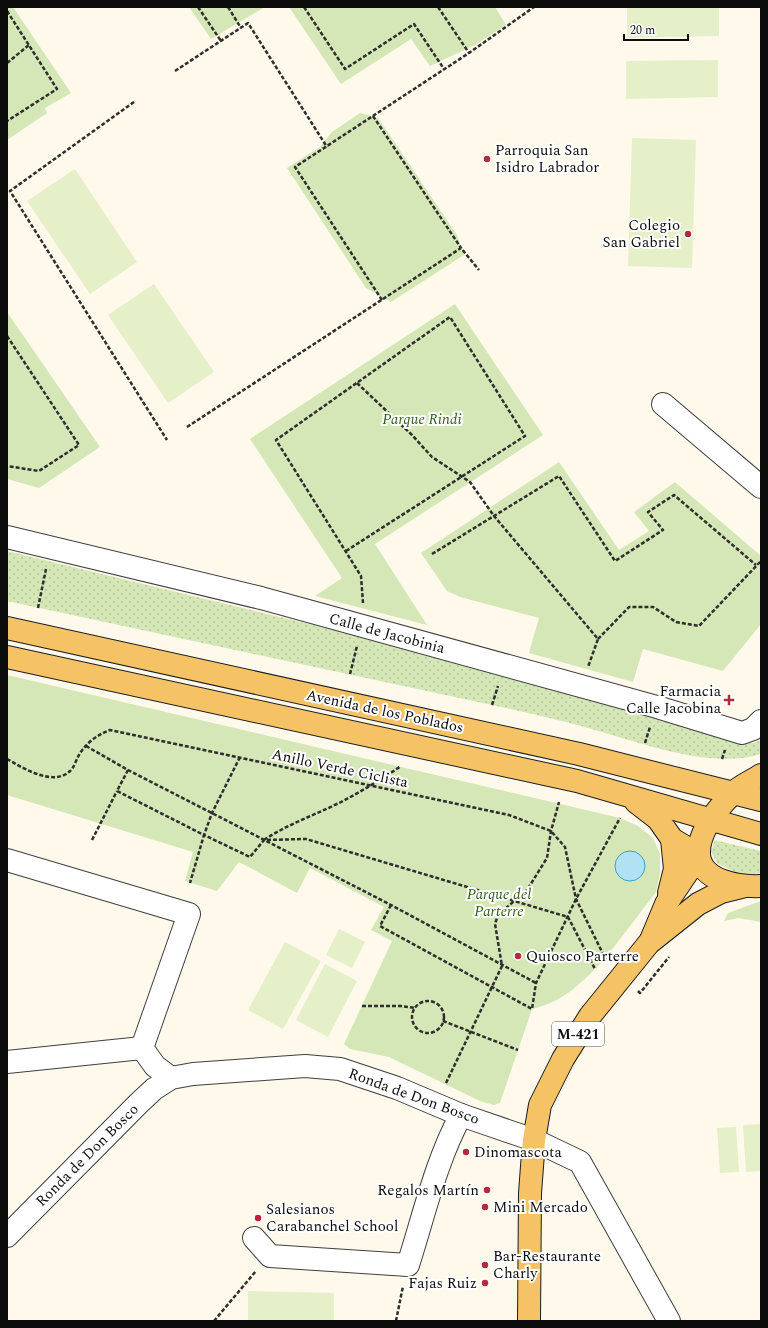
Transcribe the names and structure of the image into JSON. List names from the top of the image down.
{
  "streets": {
    "main road": ["Avenida de los Poblados", "M-421"],
    "street": ["Calle de Jacobinia", "Ronda de Don Bosco"],
    "path": ["Anillo Verde Ciclista"]
  },
  "crossings": [
    ["M-421", "Ronda de Don Bosco"]
  ],
  "parks": ["Parque Rindi", "Parque del Parterre"],
  "places": {
    "other": [
      "Parroquia San Isidro Labrador",
      "Colegio San Gabriel",
      "Quiosco Parterre",
      "Dinomascota",
      "Regalos Martín",
      "Mini Mercado",
      "Salesianos Carabanchel School",
      "Bar-Restaurante Charly",
      "Fajas Ruiz"
    ],
    "health": ["Farmacia Calle Jacobina"]
  },
  "scale_bar": "20 m"
}
